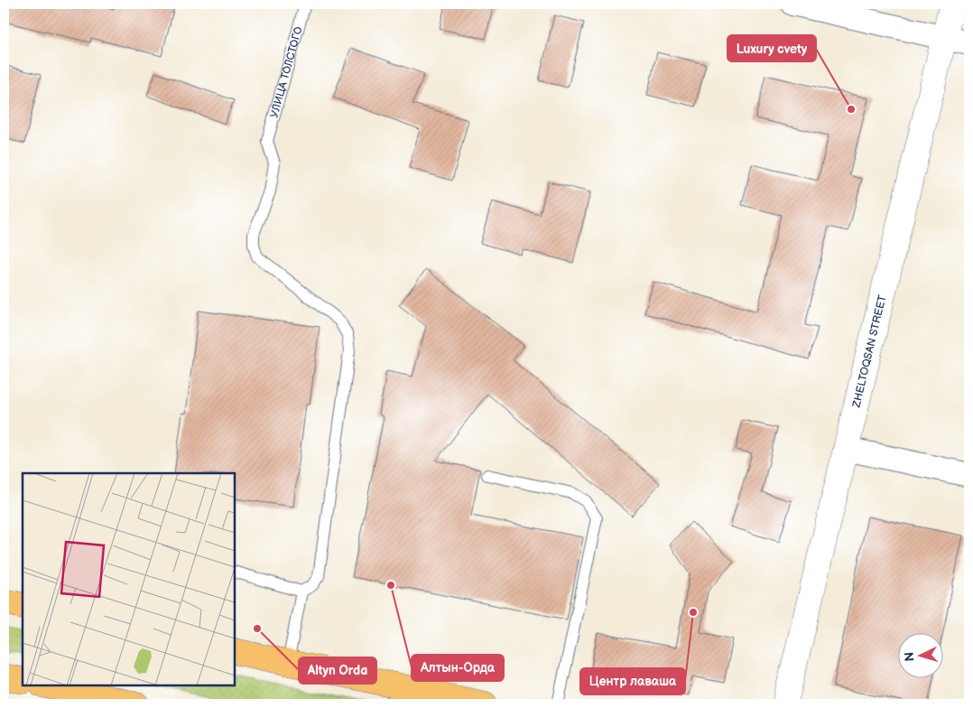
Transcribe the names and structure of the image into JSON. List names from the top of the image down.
{
  "streets": {
    "street": ["ZHELTOQSAN STREET"],
    "lane": ["УЛИЦА ТОЛСТОГО"]
  },
  "places": [
    "Luxury cvety",
    "Алтын-Орда",
    "Центр лаваша",
    "Altyn Orda"
  ],
  "north": "left"
}
